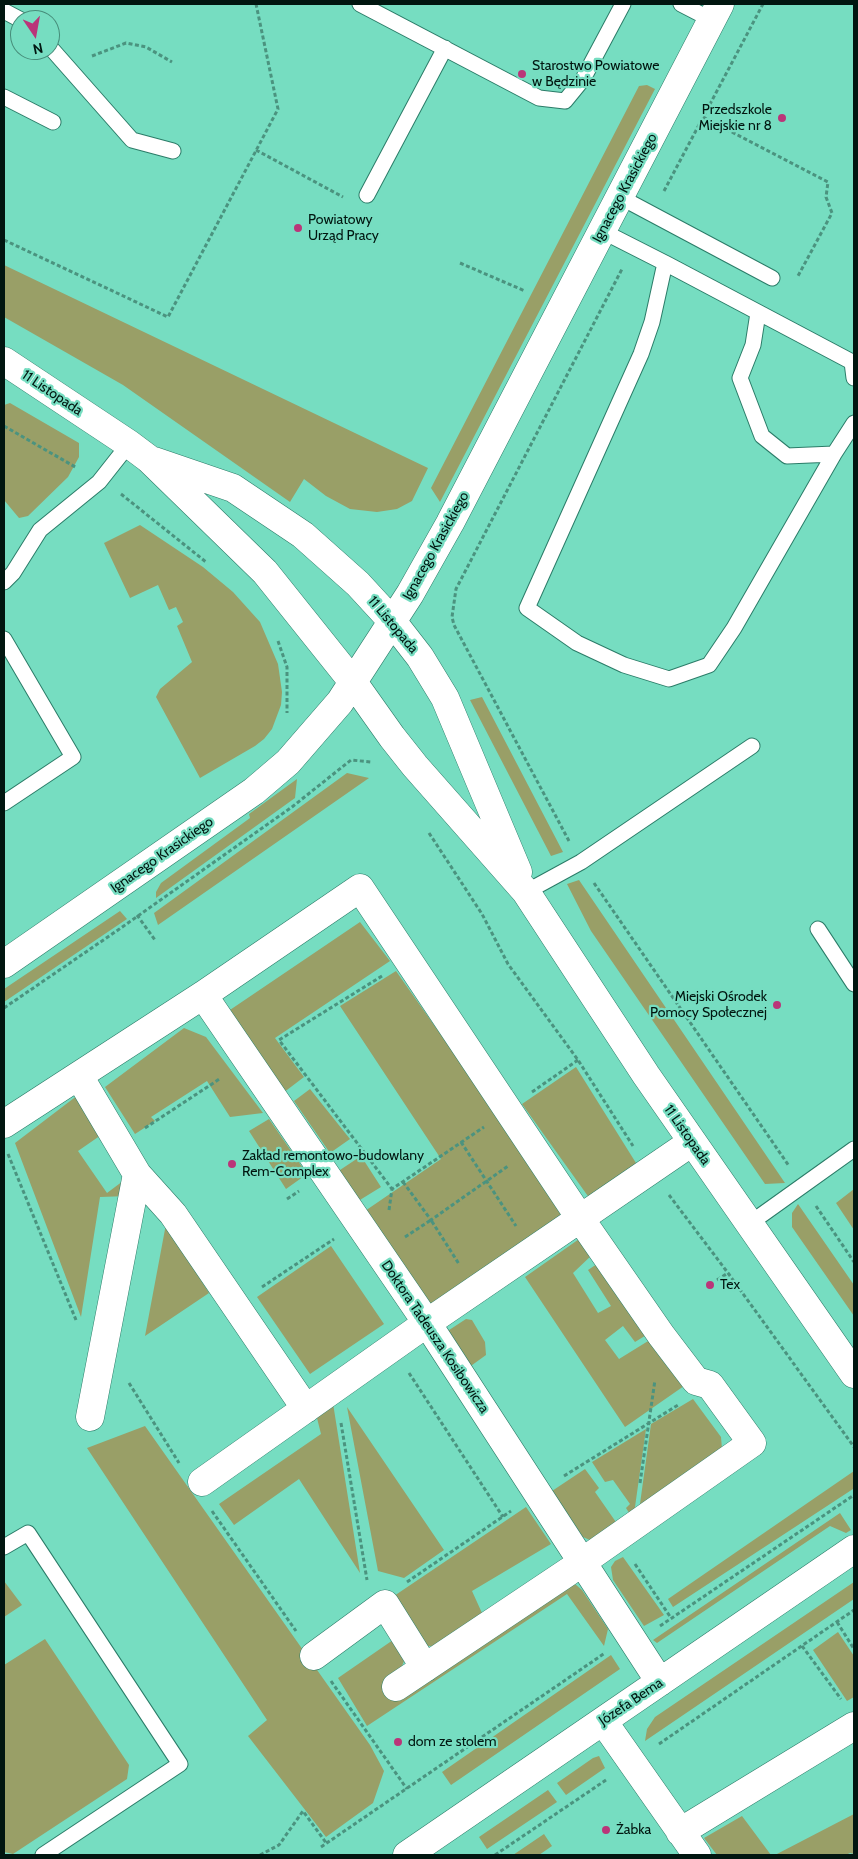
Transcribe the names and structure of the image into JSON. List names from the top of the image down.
{
  "streets": {
    "street": [
      "Ignacego Krasickiego",
      "11 Listopada",
      "Doktora Tadeusza Kosibowicza",
      "Józefa Bema"
    ]
  },
  "crossings": [
    ["Ignacego Krasickiego", "11 Listopada"],
    ["Doktora Tadeusza Kosibowicza", "Józefa Bema"]
  ],
  "places": [
    "Starostwo Powiatowe w Będzinie",
    "Przedszkole Miejskie nr 8",
    "Powiatowy Urząd Pracy",
    "Miejski Ośrodek Pomocy Społecznej",
    "Zakład remontowo-budowlany Rem-Complex",
    "Tex",
    "dom ze stolem",
    "Żabka"
  ],
  "north": "bottom"
}
